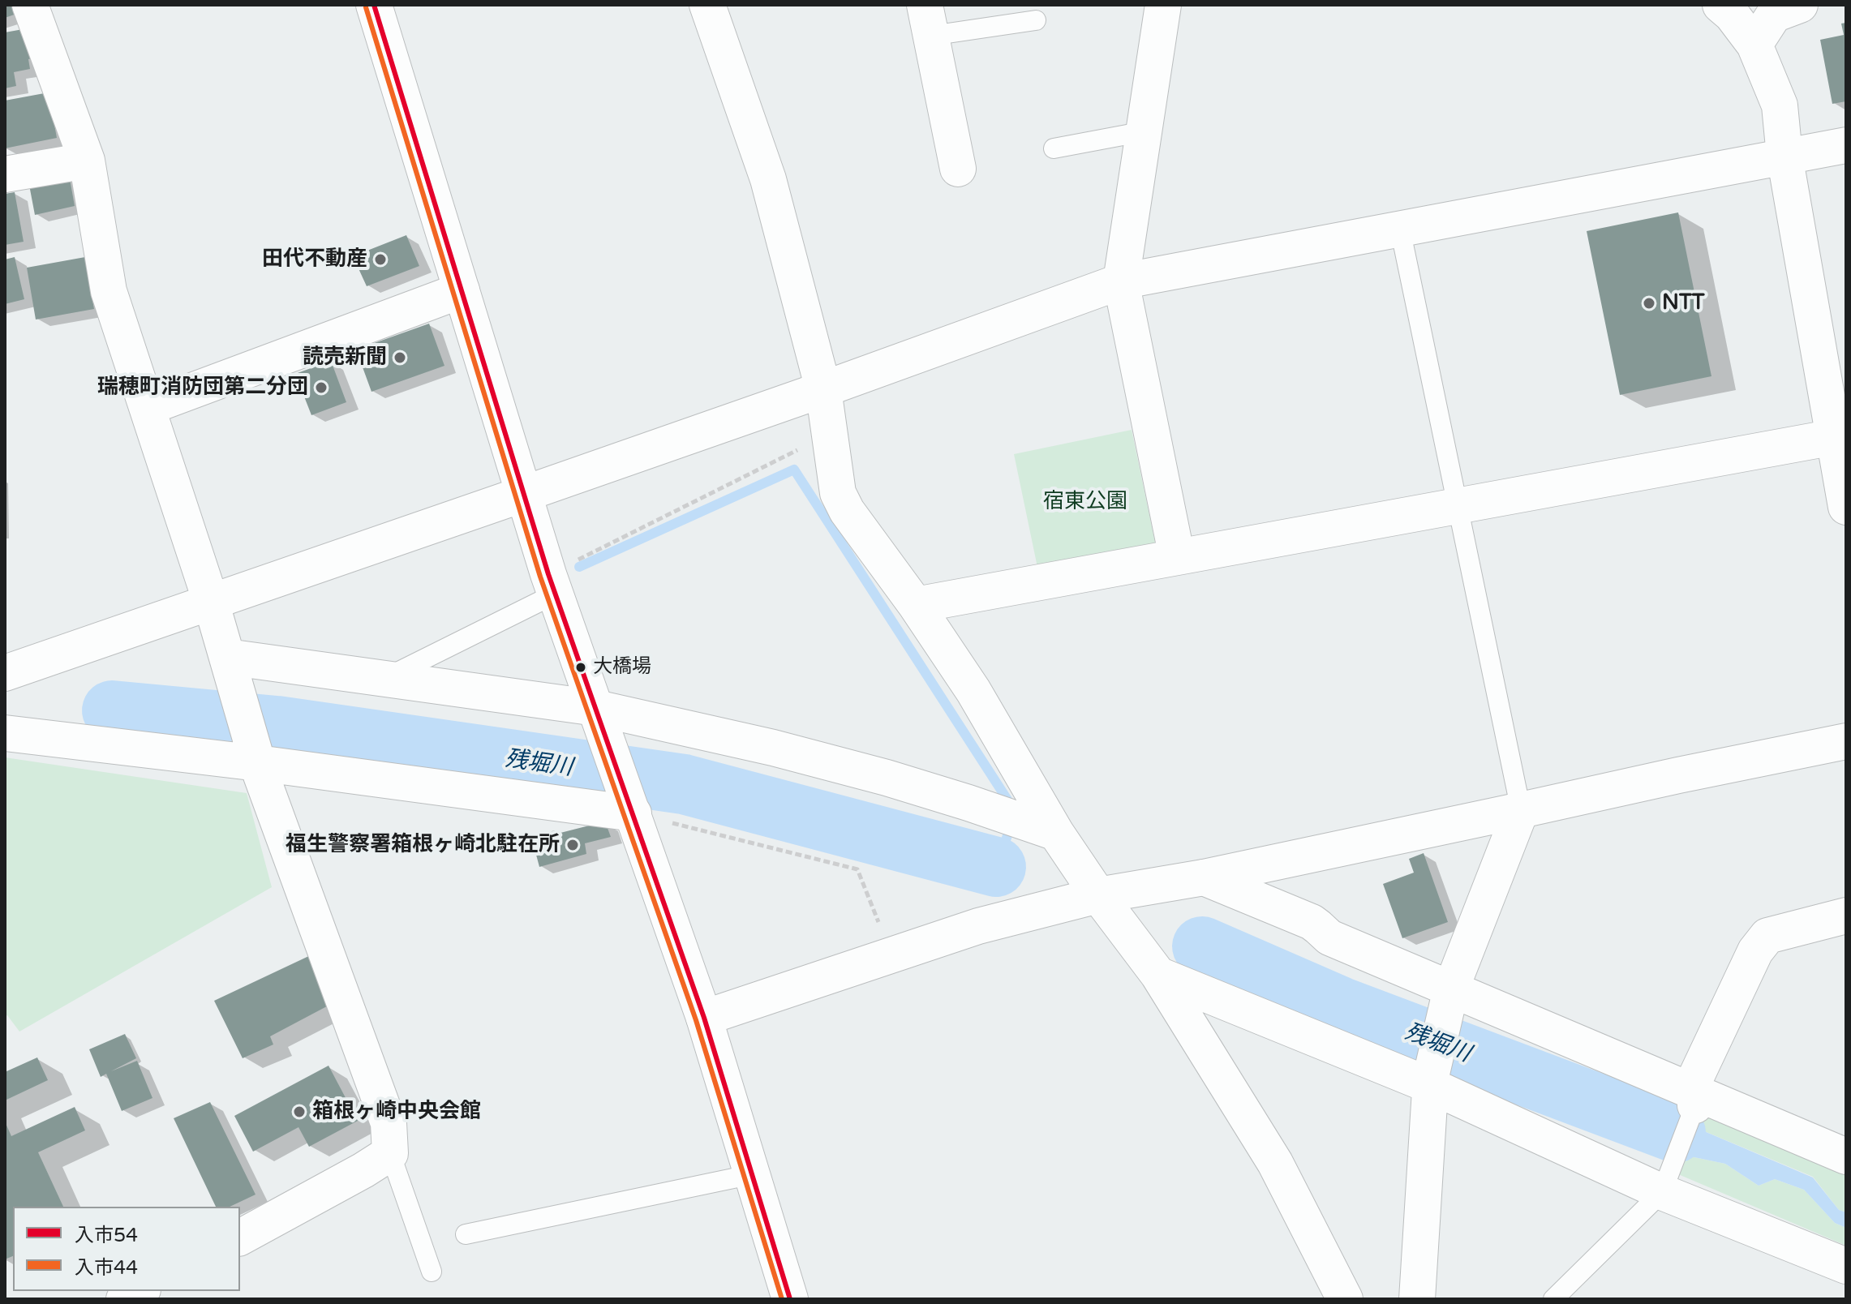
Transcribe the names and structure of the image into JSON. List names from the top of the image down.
{
  "water": ["残堀川"],
  "parks": ["宿東公園"],
  "places": [
    "田代不動産",
    "NTT",
    "読売新聞",
    "瑞穂町消防団第二分団",
    "大橋場",
    "福生警察署箱根ヶ崎北駐在所",
    "箱根ヶ崎中央会館"
  ],
  "lines": ["transit line 入市54", "transit line 入市44"],
  "legend": ["入市54", "入市44"]
}
